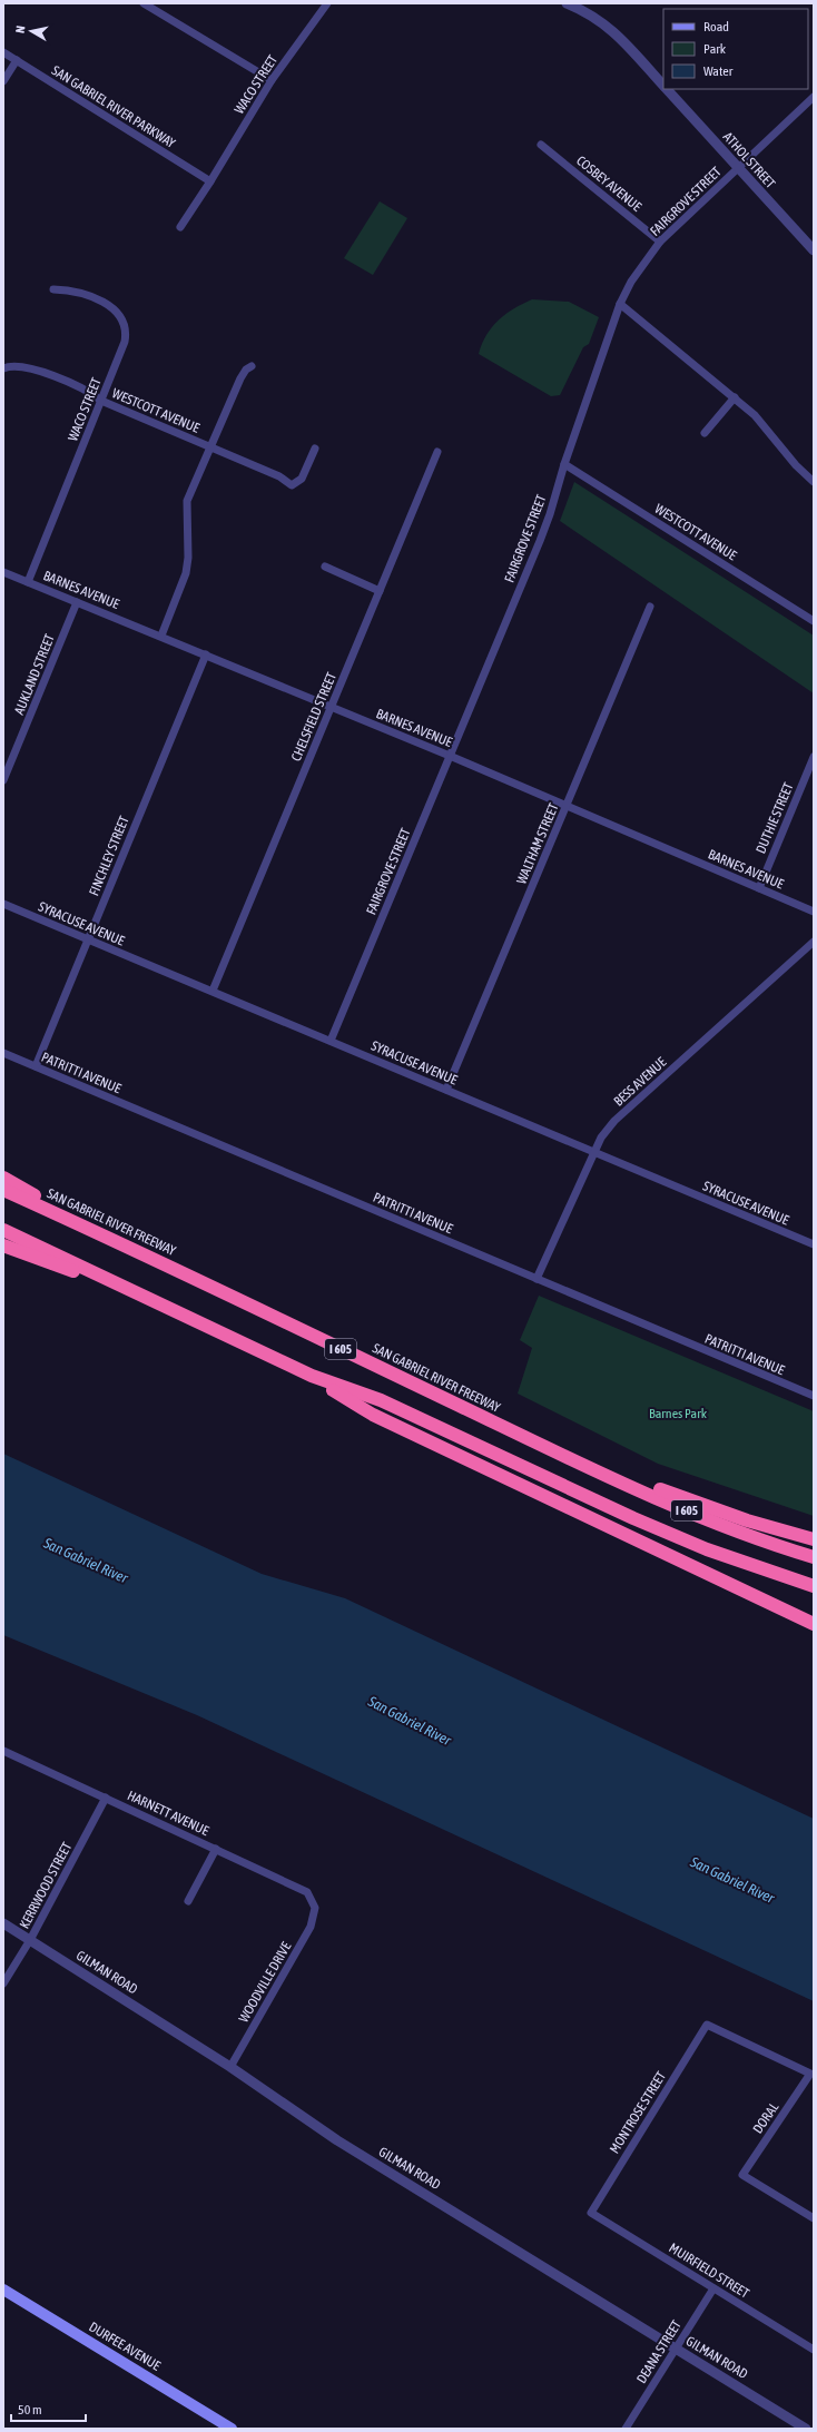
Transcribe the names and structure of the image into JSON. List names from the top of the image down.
{
  "streets": {
    "highway": ["SAN GABRIEL RIVER FREEWAY", "I 605"],
    "main road": ["DURFEE AVENUE"],
    "street": [
      "WACO STREET",
      "SAN GABRIEL RIVER PARKWAY",
      "ATHOL STREET",
      "COSBEY AVENUE",
      "FAIRGROVE STREET",
      "WESTCOTT AVENUE",
      "BARNES AVENUE",
      "AUKLAND STREET",
      "CHELSFIELD STREET",
      "DUTHIE STREET",
      "WALTHAM STREET",
      "FINCHLEY STREET",
      "SYRACUSE AVENUE",
      "PATRITTI AVENUE",
      "BESS AVENUE",
      "HARNETT AVENUE",
      "KERRWOOD STREET",
      "GILMAN ROAD",
      "WOODVILLE DRIVE",
      "MONTROSE STREET",
      "DORAL",
      "MUIRFIELD STREET",
      "DEANA STREET"
    ]
  },
  "crossings": [
    ["WACO STREET", "SAN GABRIEL RIVER PARKWAY"],
    ["WACO STREET", "WESTCOTT AVENUE"],
    ["WACO STREET", "BARNES AVENUE"],
    ["ATHOL STREET", "FAIRGROVE STREET"],
    ["COSBEY AVENUE", "FAIRGROVE STREET"],
    ["FAIRGROVE STREET", "WESTCOTT AVENUE"],
    ["FAIRGROVE STREET", "BARNES AVENUE"],
    ["FAIRGROVE STREET", "SYRACUSE AVENUE"],
    ["BARNES AVENUE", "AUKLAND STREET"],
    ["BARNES AVENUE", "CHELSFIELD STREET"],
    ["BARNES AVENUE", "DUTHIE STREET"],
    ["BARNES AVENUE", "WALTHAM STREET"],
    ["BARNES AVENUE", "FINCHLEY STREET"],
    ["CHELSFIELD STREET", "SYRACUSE AVENUE"],
    ["WALTHAM STREET", "SYRACUSE AVENUE"],
    ["FINCHLEY STREET", "SYRACUSE AVENUE"],
    ["FINCHLEY STREET", "PATRITTI AVENUE"],
    ["SYRACUSE AVENUE", "BESS AVENUE"],
    ["PATRITTI AVENUE", "BESS AVENUE"],
    ["HARNETT AVENUE", "KERRWOOD STREET"],
    ["HARNETT AVENUE", "WOODVILLE DRIVE"],
    ["KERRWOOD STREET", "GILMAN ROAD"],
    ["GILMAN ROAD", "WOODVILLE DRIVE"],
    ["GILMAN ROAD", "DEANA STREET"],
    ["MONTROSE STREET", "DORAL"],
    ["MONTROSE STREET", "MUIRFIELD STREET"],
    ["MUIRFIELD STREET", "DEANA STREET"]
  ],
  "water": ["San Gabriel River"],
  "parks": ["Barnes Park"],
  "legend": ["Road", "Park", "Water"],
  "scale_bar": "50 m",
  "north": "left"
}
